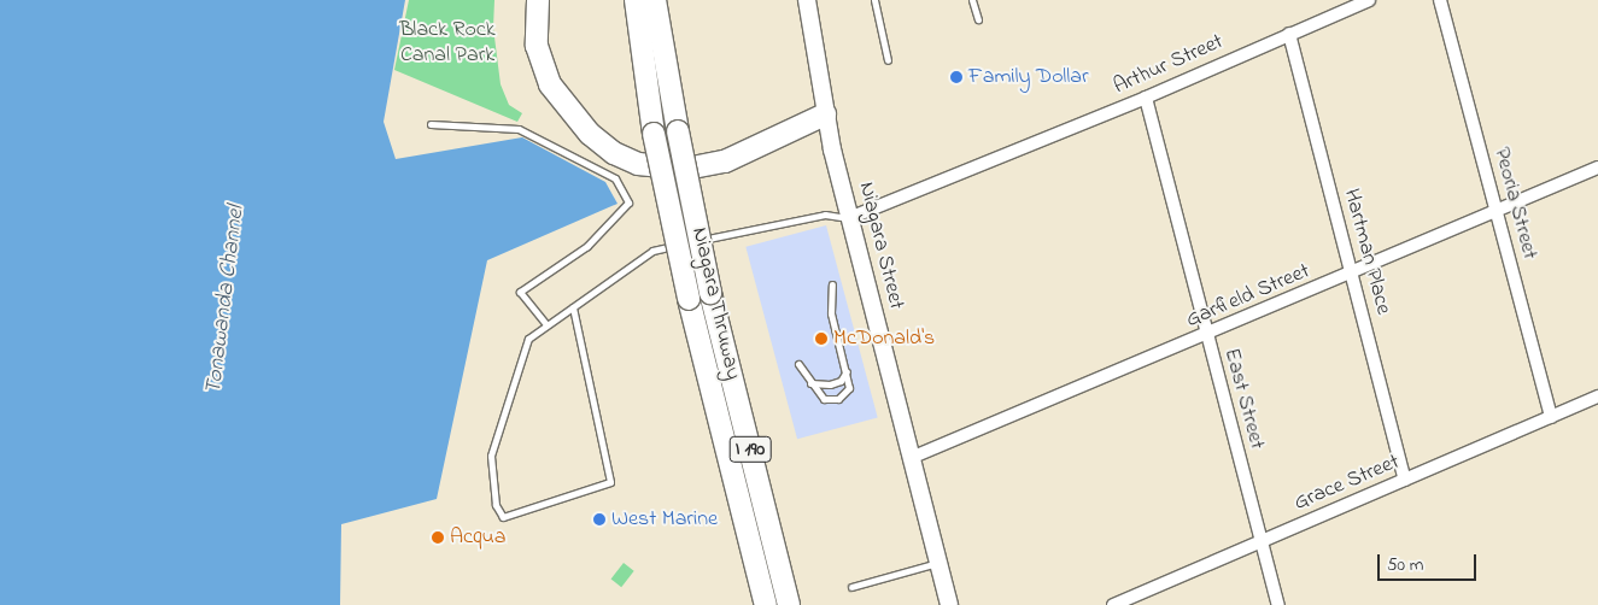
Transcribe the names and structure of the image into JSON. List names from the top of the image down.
{
  "streets": {
    "highway": ["Niagara Thruway", "I 190"],
    "main road": ["Niagara Street"],
    "street": [
      "Arthur Street",
      "Peoria Street",
      "Hartman Place",
      "Garfield Street",
      "East Street",
      "Grace Street"
    ]
  },
  "crossings": [
    ["Arthur Street", "Niagara Street"],
    ["Arthur Street", "Hartman Place"],
    ["Arthur Street", "East Street"],
    ["Peoria Street", "Garfield Street"],
    ["Peoria Street", "Grace Street"],
    ["Niagara Street", "Garfield Street"],
    ["Hartman Place", "Garfield Street"],
    ["Hartman Place", "Grace Street"],
    ["Garfield Street", "East Street"],
    ["East Street", "Grace Street"]
  ],
  "water": ["Tonawanda Channel"],
  "parks": ["Black Rock Canal Park"],
  "places": [
    "Family Dollar",
    "McDonald's",
    "West Marine",
    "Acqua"
  ],
  "scale_bar": "50 m"
}
